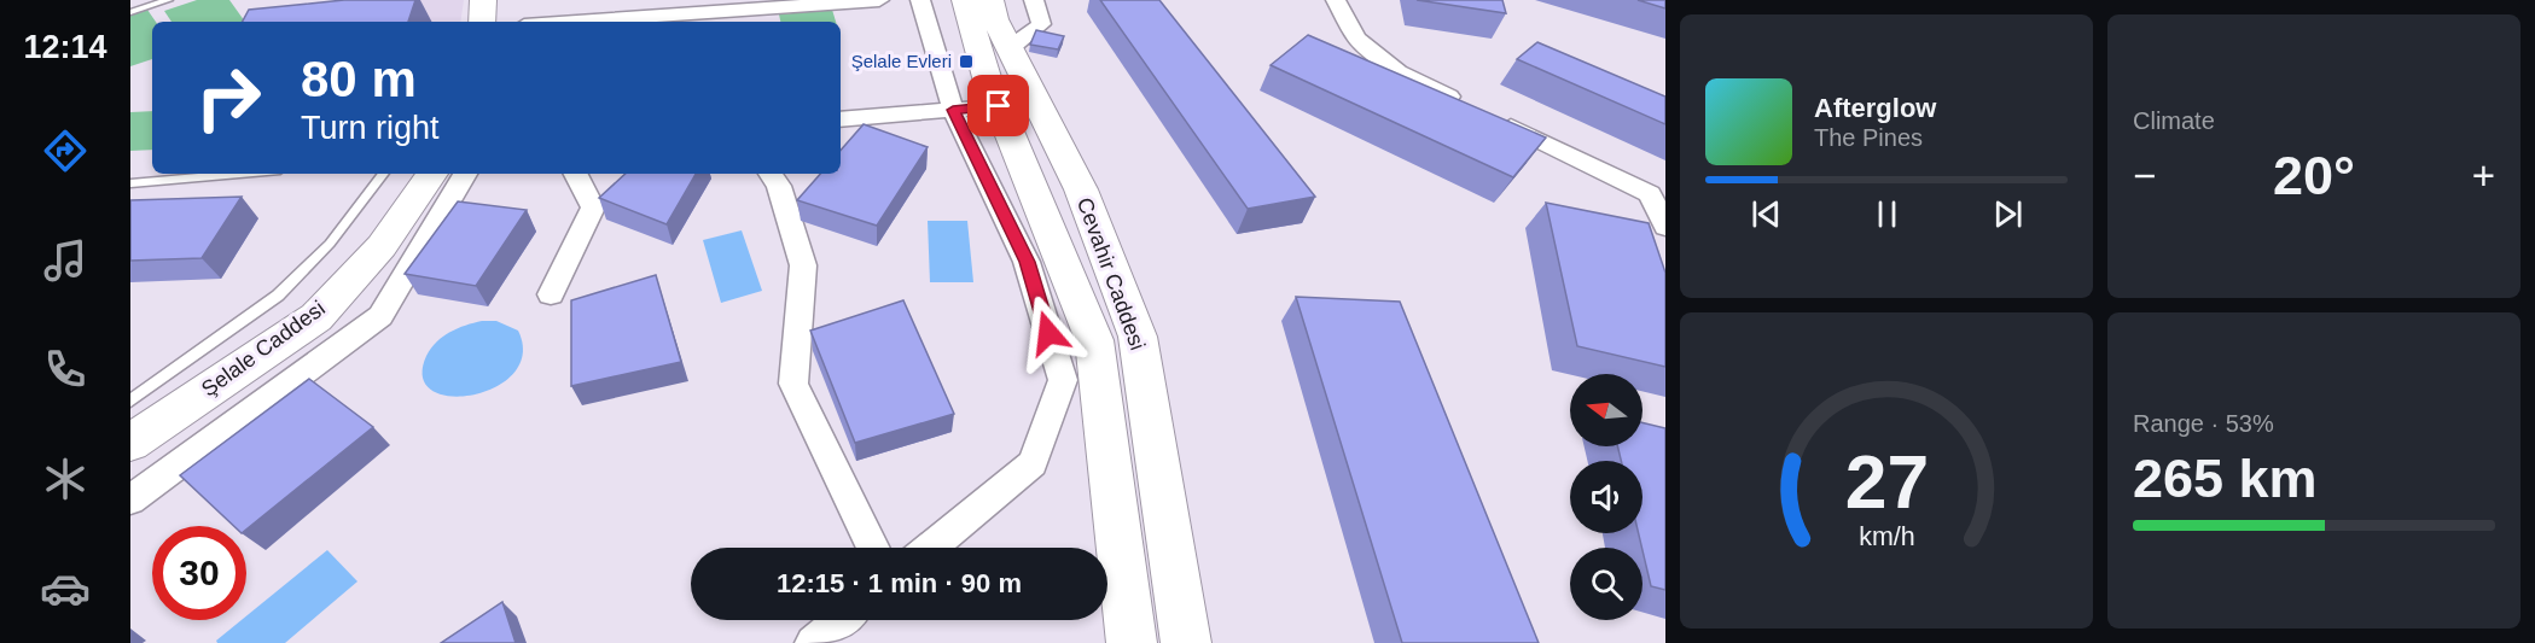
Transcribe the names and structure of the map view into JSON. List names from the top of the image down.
{
  "streets": {
    "street": ["Cevahir Caddesi", "Şelale Caddesi"]
  },
  "places": {
    "transit": ["Şelale Evleri"]
  },
  "north": "left",
  "page": {
    "tabs": "12:14",
    "tile": [
      "Climate",
      ["Range · 53%", "265 km"]
    ],
    "turn": ["80 m", "Turn right"],
    "song": ["Afterglow", "The Pines"],
    "heat": ["−", "20°", "+"],
    "limit": "30",
    "trip": "12:15 · 1 min · 90 m",
    "gauge": ["27", "km/h"]
  }
}
